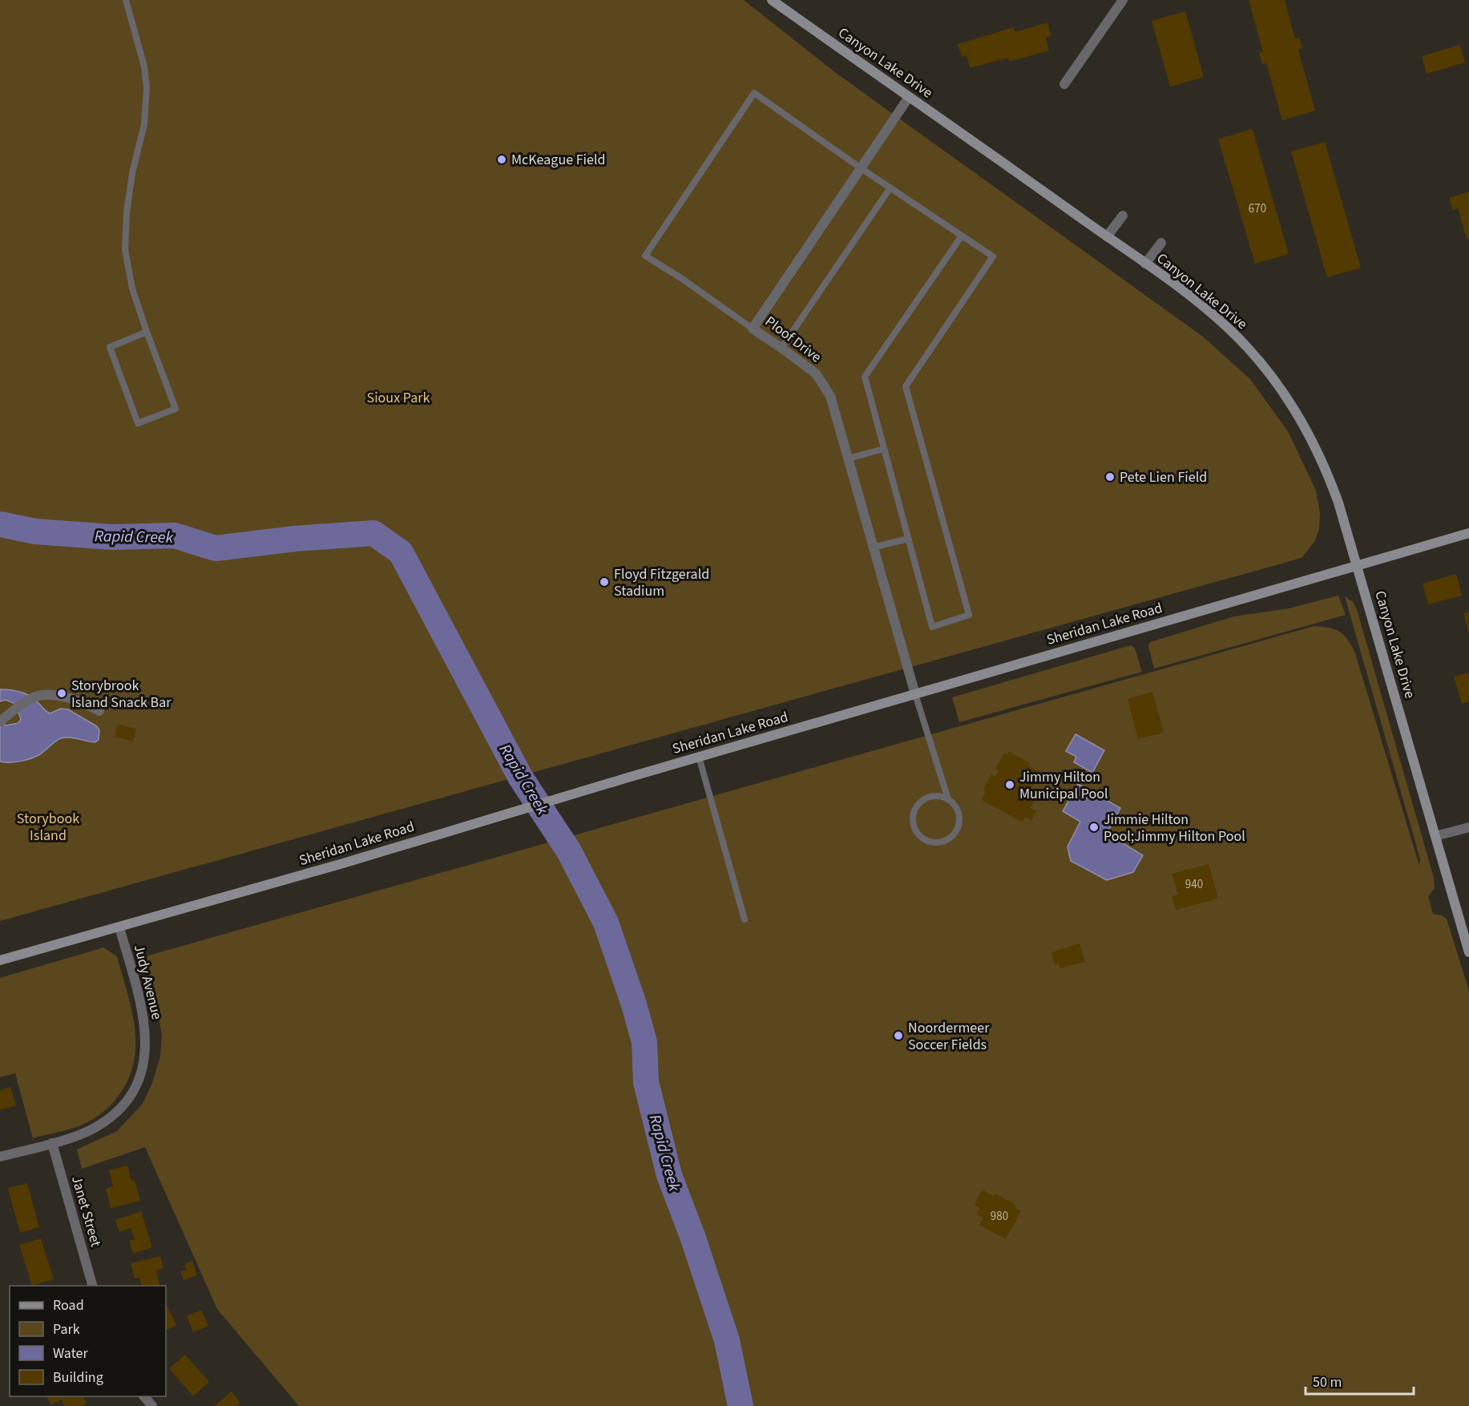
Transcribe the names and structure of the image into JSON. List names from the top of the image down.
{
  "streets": {
    "street": [
      "Canyon Lake Drive",
      "Ploof Drive",
      "Sheridan Lake Road",
      "Judy Avenue",
      "Janet Street"
    ]
  },
  "crossings": [
    ["Canyon Lake Drive", "Ploof Drive"],
    ["Canyon Lake Drive", "Sheridan Lake Road"],
    ["Ploof Drive", "Sheridan Lake Road"],
    ["Sheridan Lake Road", "Judy Avenue"],
    ["Judy Avenue", "Janet Street"]
  ],
  "water": ["Rapid Creek"],
  "parks": ["Sioux Park", "Storybook Island"],
  "places": [
    "McKeague Field",
    "Pete Lien Field",
    "Floyd Fitzgerald Stadium",
    "Storybrook Island Snack Bar",
    "Jimmy Hilton Municipal Pool",
    "Jimmie Hilton Pool;Jimmy Hilton Pool",
    "Noordermeer Soccer Fields"
  ],
  "house_numbers": ["670", "940", "980"],
  "legend": [
    "Road",
    "Park",
    "Water",
    "Building"
  ],
  "scale_bar": "50 m"
}
